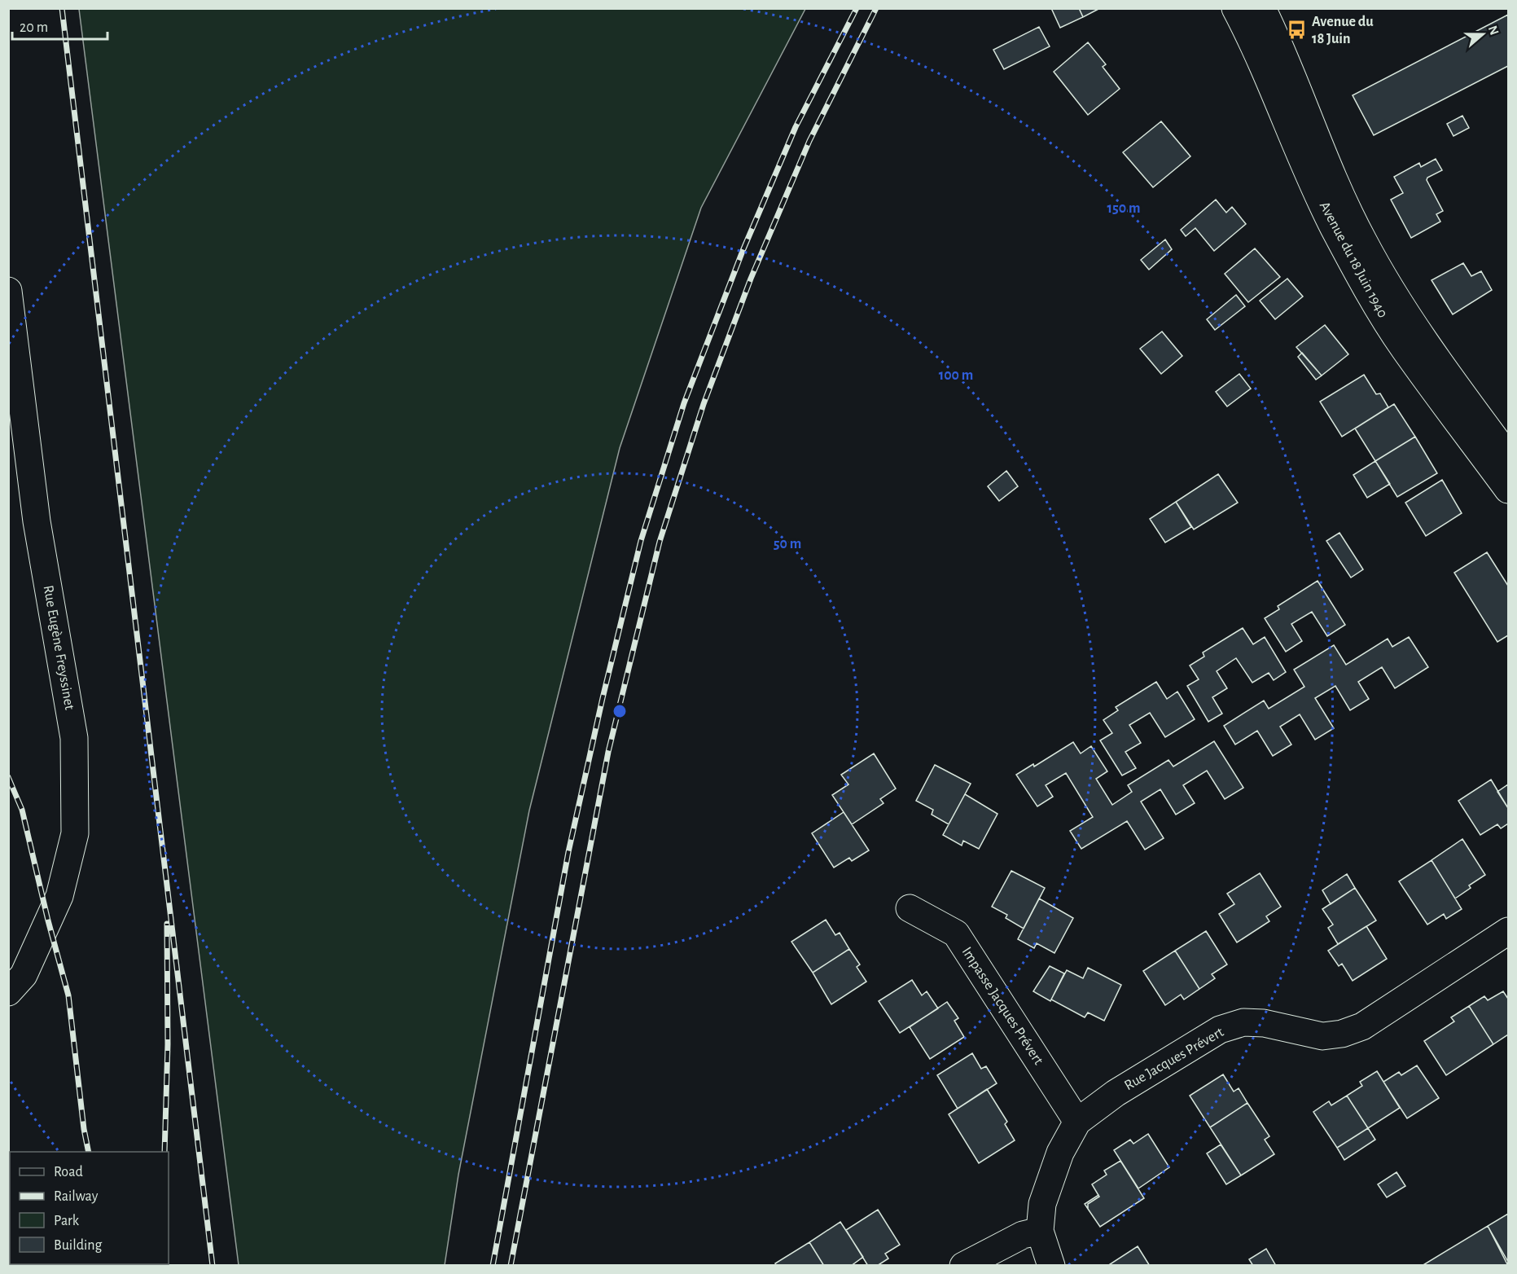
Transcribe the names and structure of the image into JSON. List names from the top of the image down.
{
  "streets": {
    "street": [
      "Avenue du 18 Juin 1940",
      "Rue Eugène Freyssinet",
      "Impasse Jacques Prévert",
      "Rue Jacques Prévert"
    ]
  },
  "crossings": [
    ["Impasse Jacques Prévert", "Rue Jacques Prévert"]
  ],
  "places": {
    "bus stop": ["Avenue du 18 Juin"]
  },
  "legend": [
    "Road",
    "Railway",
    "Park",
    "Building"
  ],
  "scale_bar": "20 m",
  "north": "right",
  "rings": ["150 m", "100 m", "50 m"]
}
